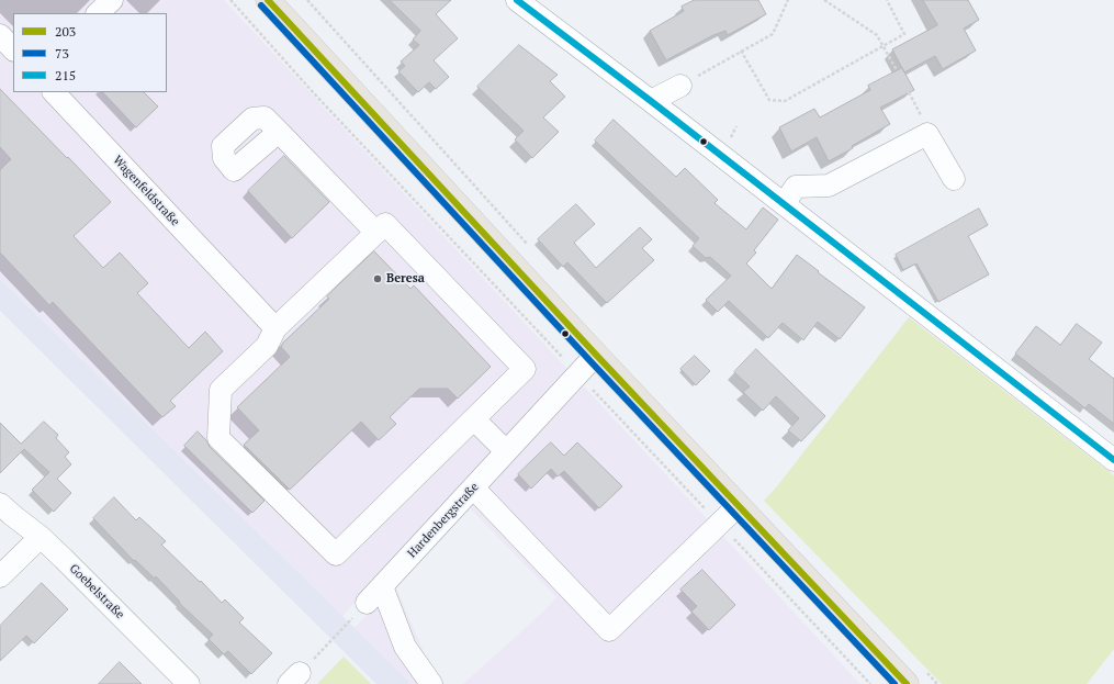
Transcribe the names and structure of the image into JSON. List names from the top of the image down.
{
  "streets": {
    "street": ["Wagenfeldstraße", "Hardenbergstraße", "Goebelstraße"]
  },
  "places": ["Beresa"],
  "lines": ["transit line 203", "transit line 215", "transit line 73"],
  "legend": ["203", "73", "215"]
}
